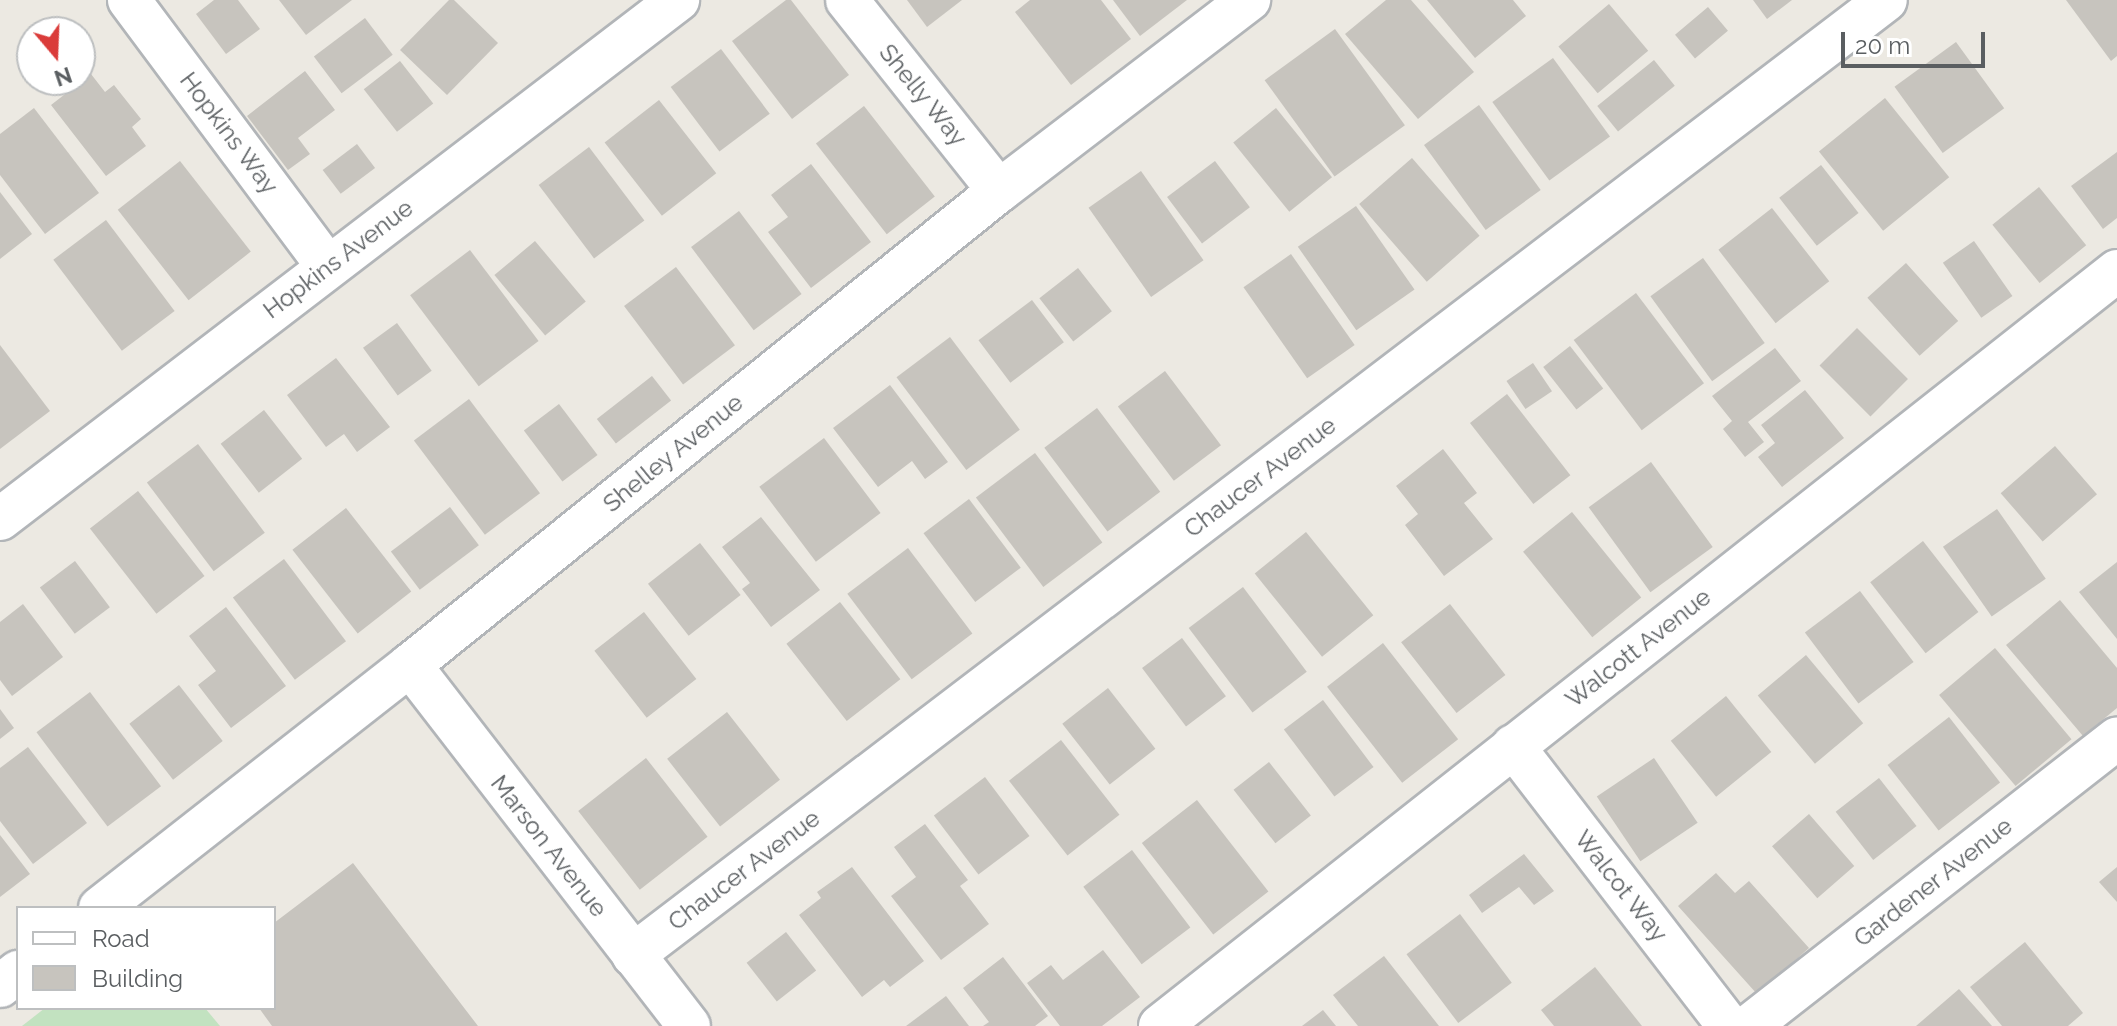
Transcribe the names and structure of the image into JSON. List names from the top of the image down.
{
  "streets": {
    "street": [
      "Shelly Way",
      "Hopkins Way",
      "Hopkins Avenue",
      "Shelley Avenue",
      "Chaucer Avenue",
      "Walcott Avenue",
      "Marson Avenue",
      "Gardener Avenue",
      "Walcot Way"
    ]
  },
  "crossings": [
    ["Shelly Way", "Shelley Avenue"],
    ["Hopkins Way", "Hopkins Avenue"],
    ["Shelley Avenue", "Marson Avenue"],
    ["Chaucer Avenue", "Marson Avenue"],
    ["Walcott Avenue", "Walcot Way"]
  ],
  "legend": ["Road", "Building"],
  "scale_bar": "20 m",
  "north": "bottom"
}
